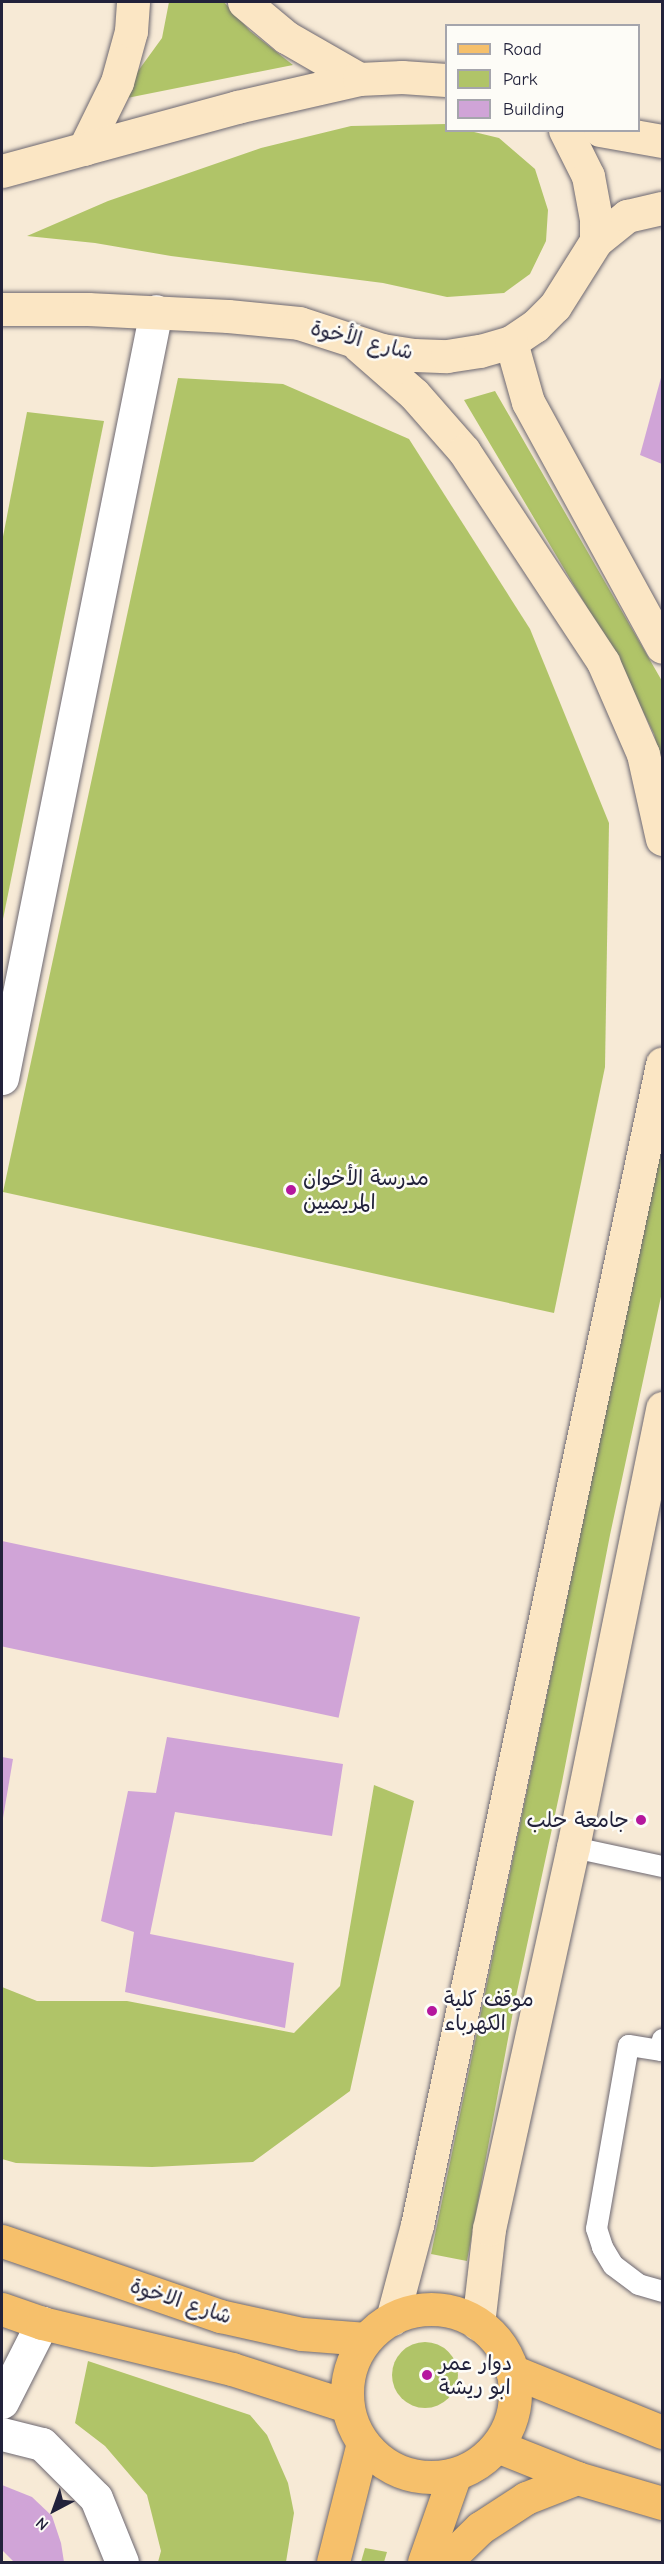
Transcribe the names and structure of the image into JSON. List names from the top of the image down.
{
  "streets": {
    "main road": ["شارع الأخوة", "شارع الاخوة"]
  },
  "places": [
    "مدرسة الأخوان المريميين",
    "جامعة حلب",
    "موقف كلية الكهرباء",
    "دوار عمر ابو ريشة"
  ],
  "legend": ["Road", "Park", "Building"],
  "north": "bottom left"
}
